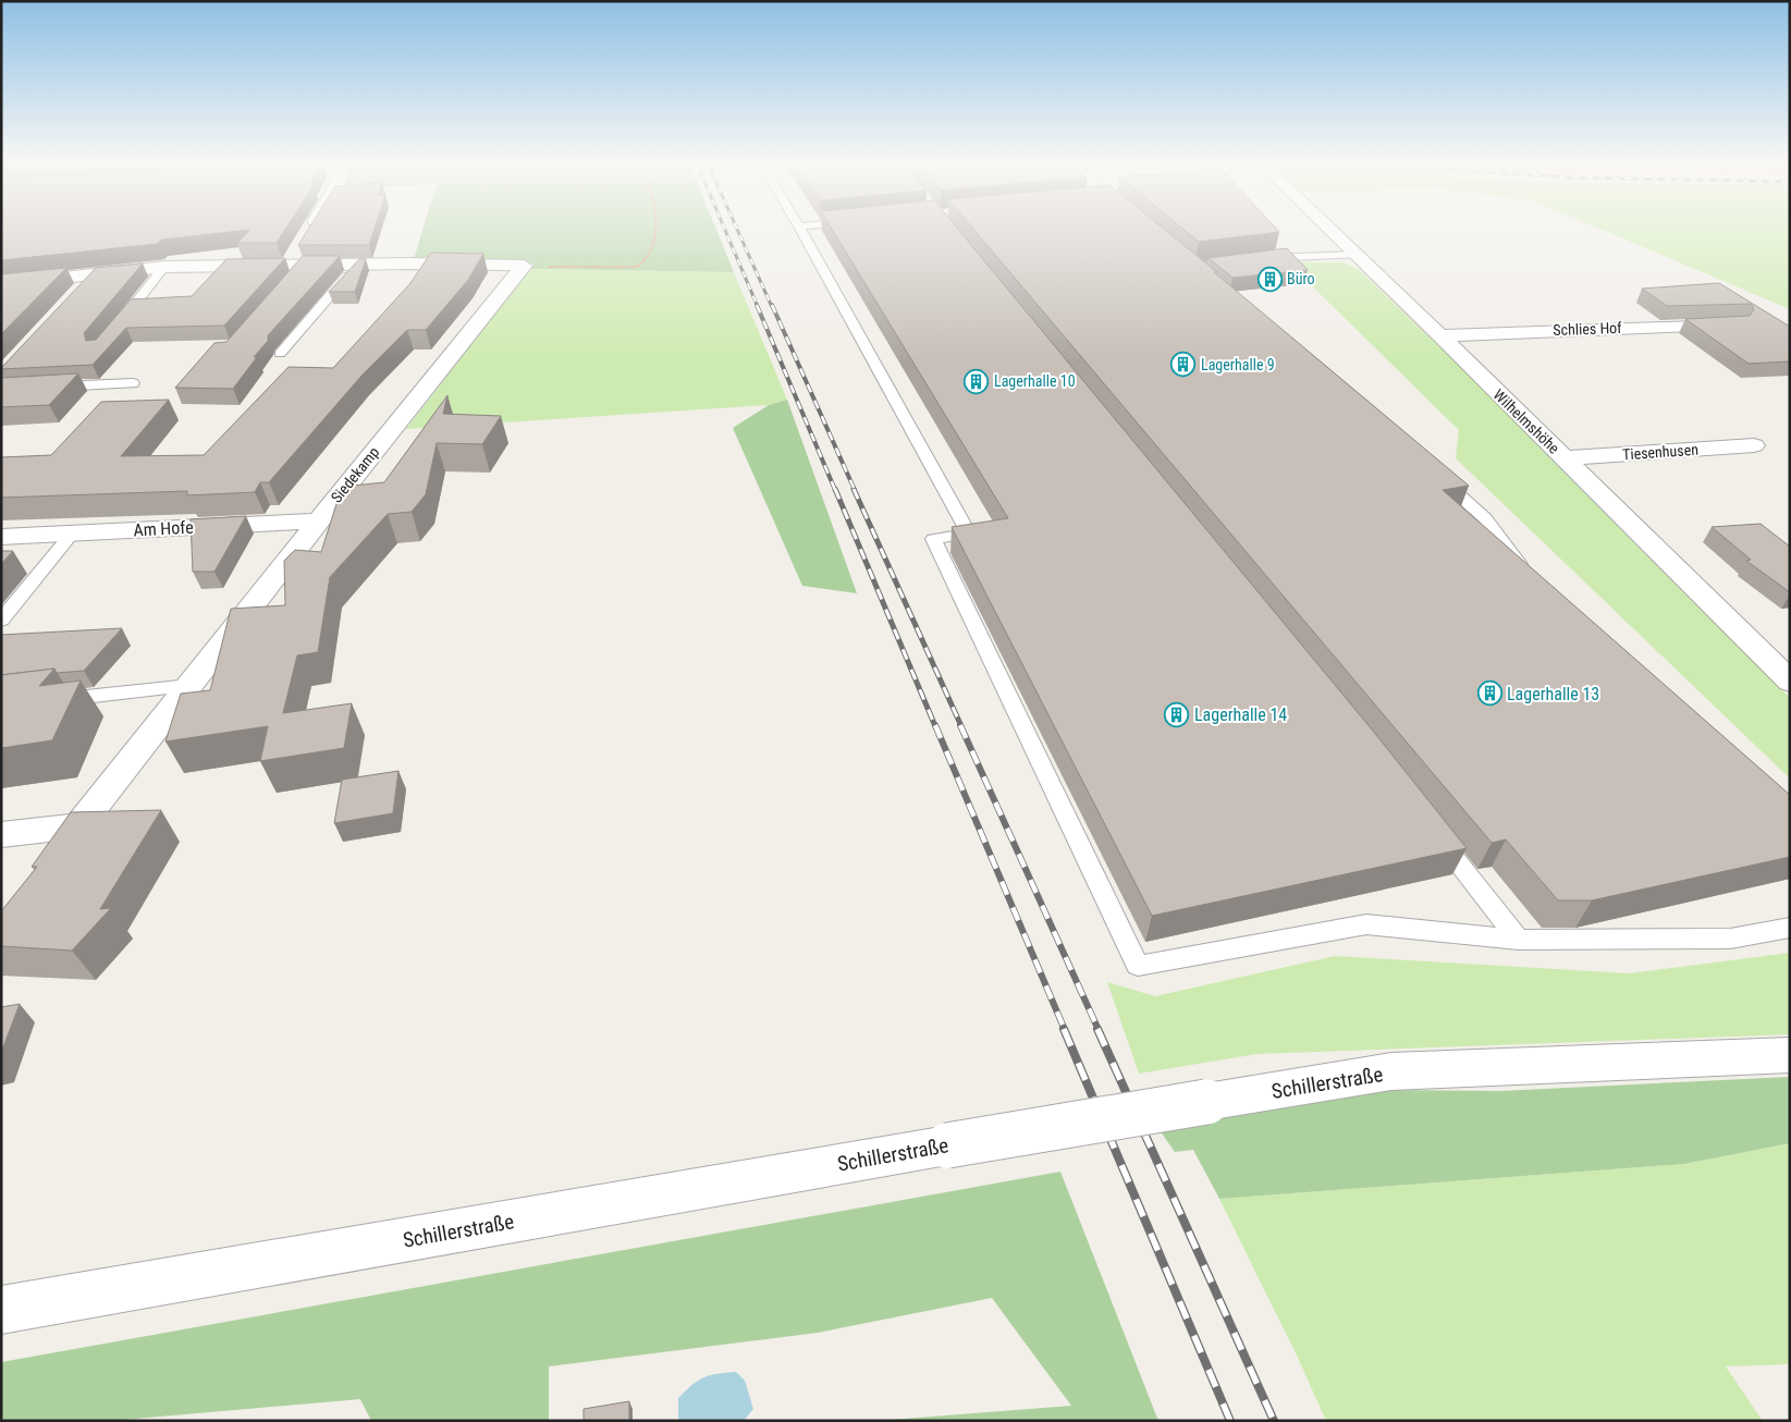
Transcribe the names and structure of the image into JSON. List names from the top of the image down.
{
  "streets": {
    "street": [
      "Schlies Hof",
      "Wilhelmshöhe",
      "Tiesenhusen",
      "Siedekamp",
      "Am Hofe",
      "Schillerstraße"
    ]
  },
  "crossings": [
    ["Schlies Hof", "Wilhelmshöhe"],
    ["Wilhelmshöhe", "Tiesenhusen"],
    ["Siedekamp", "Am Hofe"]
  ],
  "places": {
    "building": [
      "Büro",
      "Lagerhalle 9",
      "Lagerhalle 10",
      "Lagerhalle 13",
      "Lagerhalle 14"
    ]
  }
}
